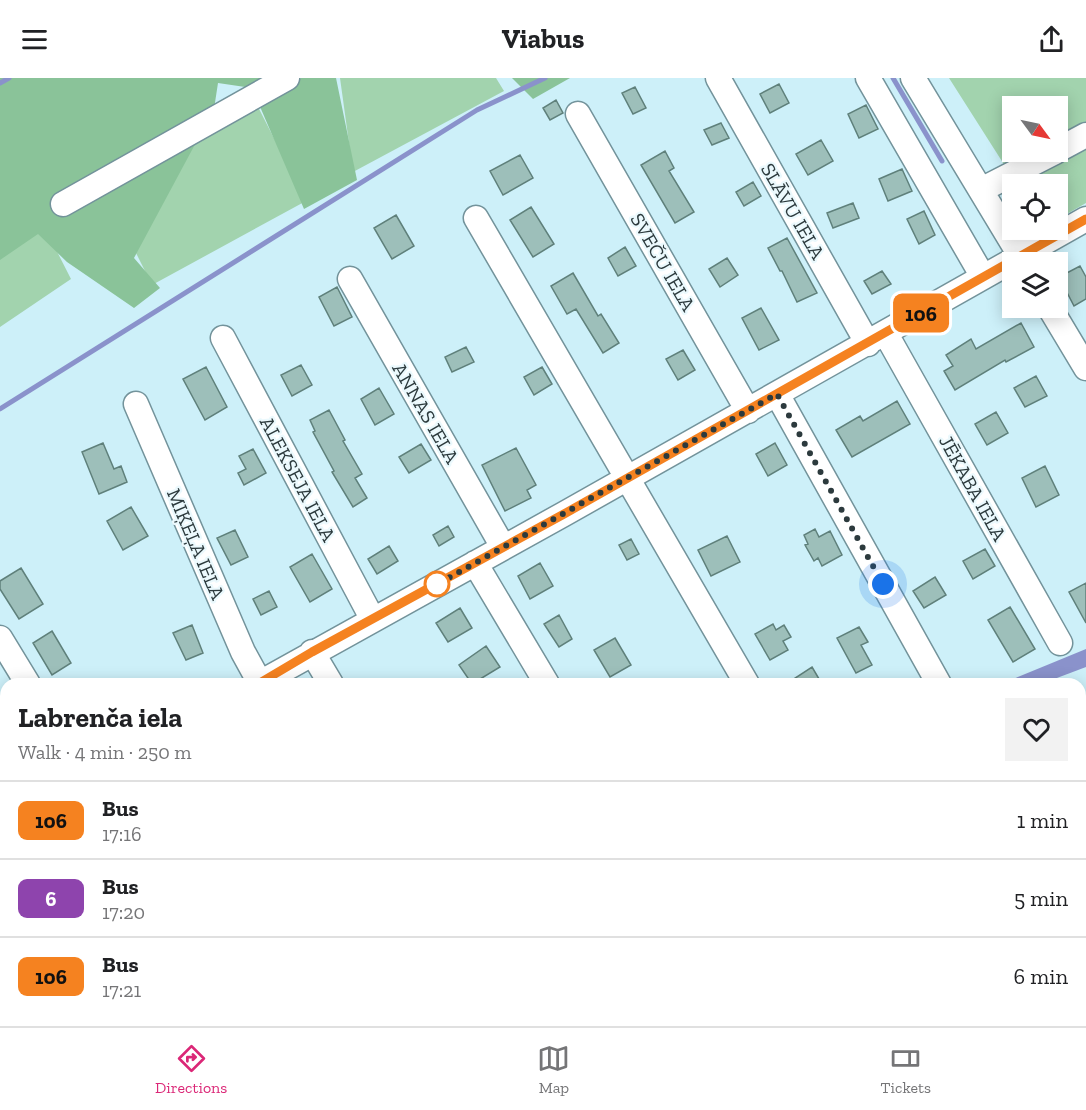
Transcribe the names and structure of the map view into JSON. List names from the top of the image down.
{
  "streets": {
    "street": [
      "SLĀVU IELA",
      "SVEČU IELA",
      "ANNAS IELA",
      "ALEKSEJA IELA",
      "JĒKABA IELA",
      "MIĶEĻA IELA"
    ]
  },
  "crossings": [
    ["SLĀVU IELA", "JĒKABA IELA"]
  ],
  "lines": ["bus line 106"],
  "north": "bottom right",
  "page": {
    "header": "Viabus",
    "on_map": "106",
    "heading": ["Labrenča iela", "Walk · 4 min · 250 m"],
    "list": [
      {
        "mark": "106",
        "name": "Bus",
        "note": "17:16",
        "value": "1 min"
      },
      {
        "mark": "6",
        "name": "Bus",
        "note": "17:20",
        "value": "5 min"
      },
      {
        "mark": "106",
        "name": "Bus",
        "note": "17:21",
        "value": "6 min"
      }
    ],
    "tabs": ["Directions", "Map", "Tickets"]
  }
}
